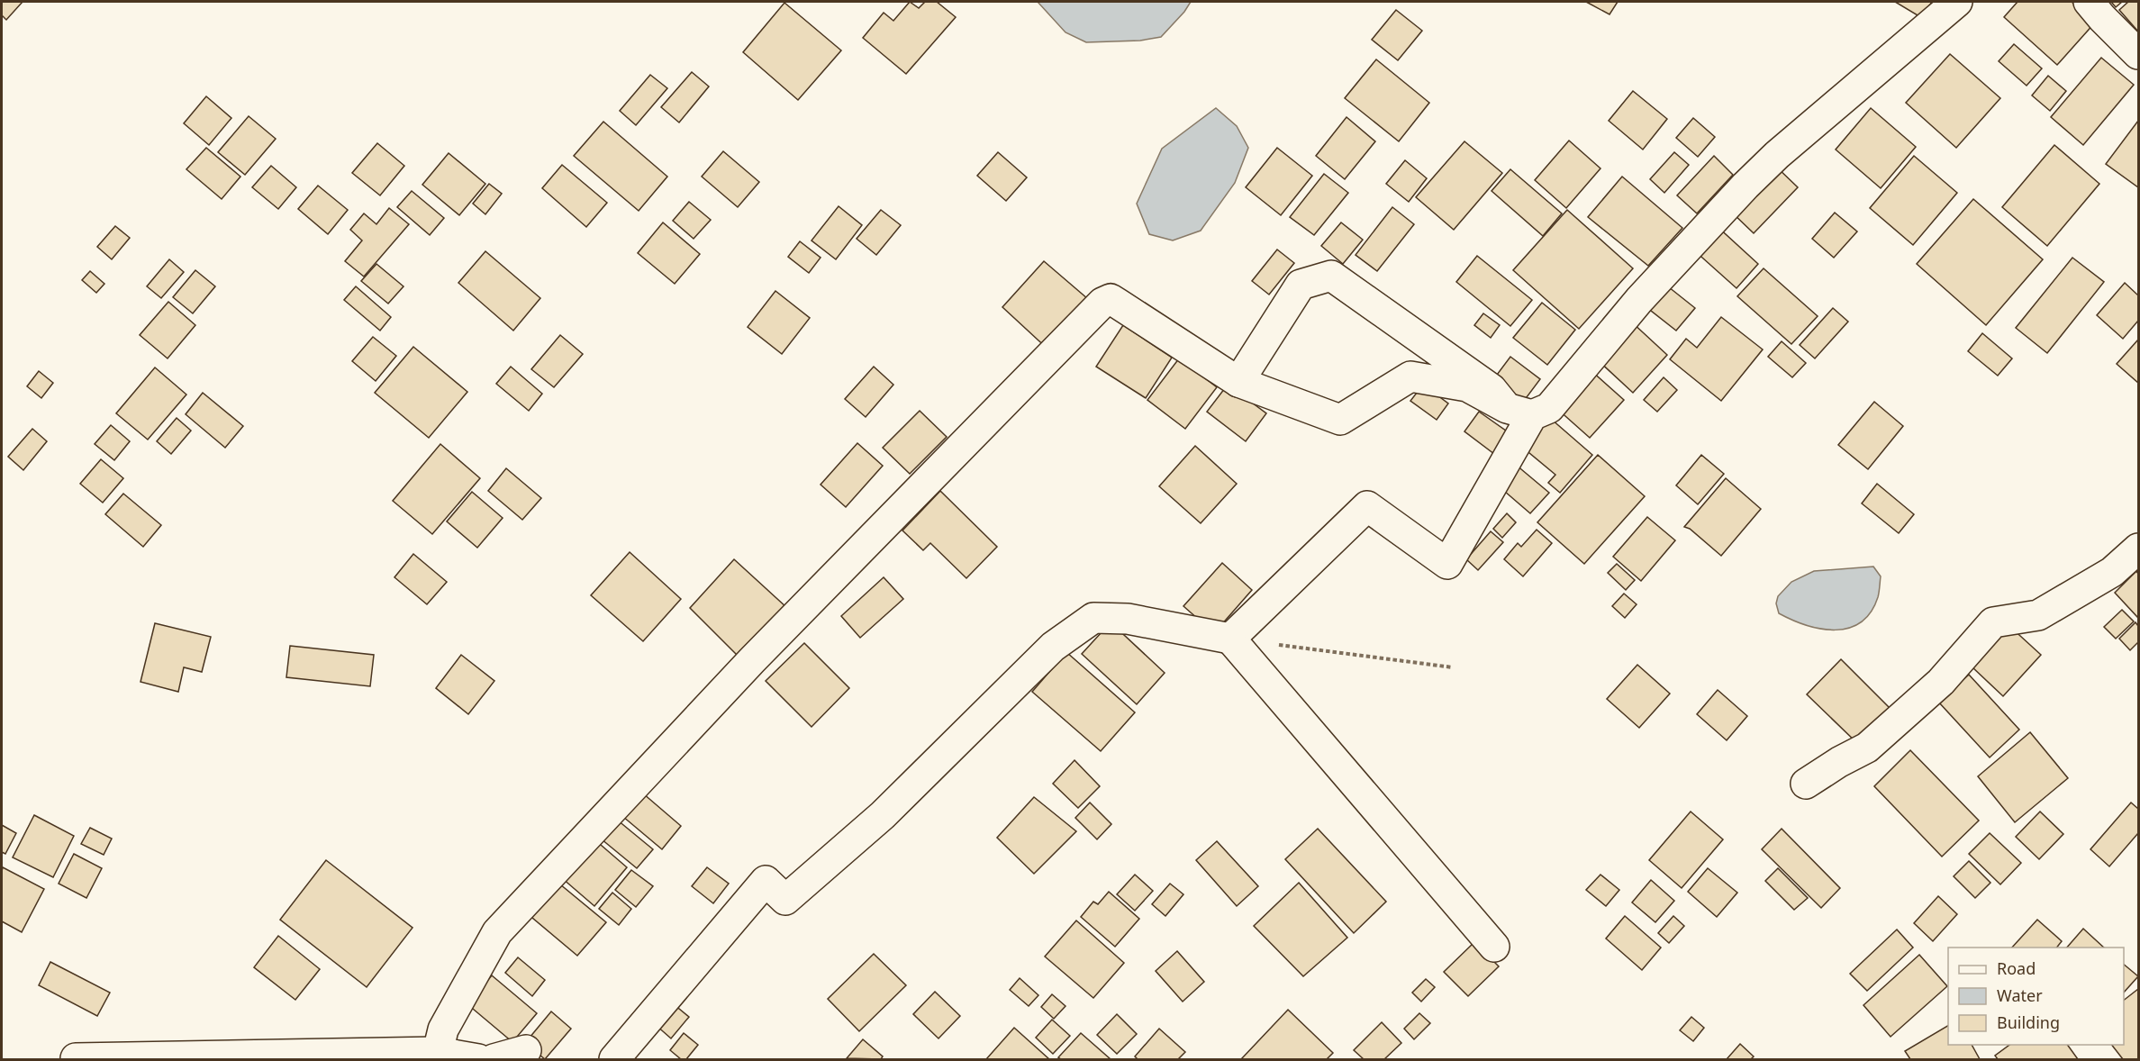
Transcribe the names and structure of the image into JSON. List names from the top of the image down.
{
  "legend": ["Road", "Water", "Building"]
}
